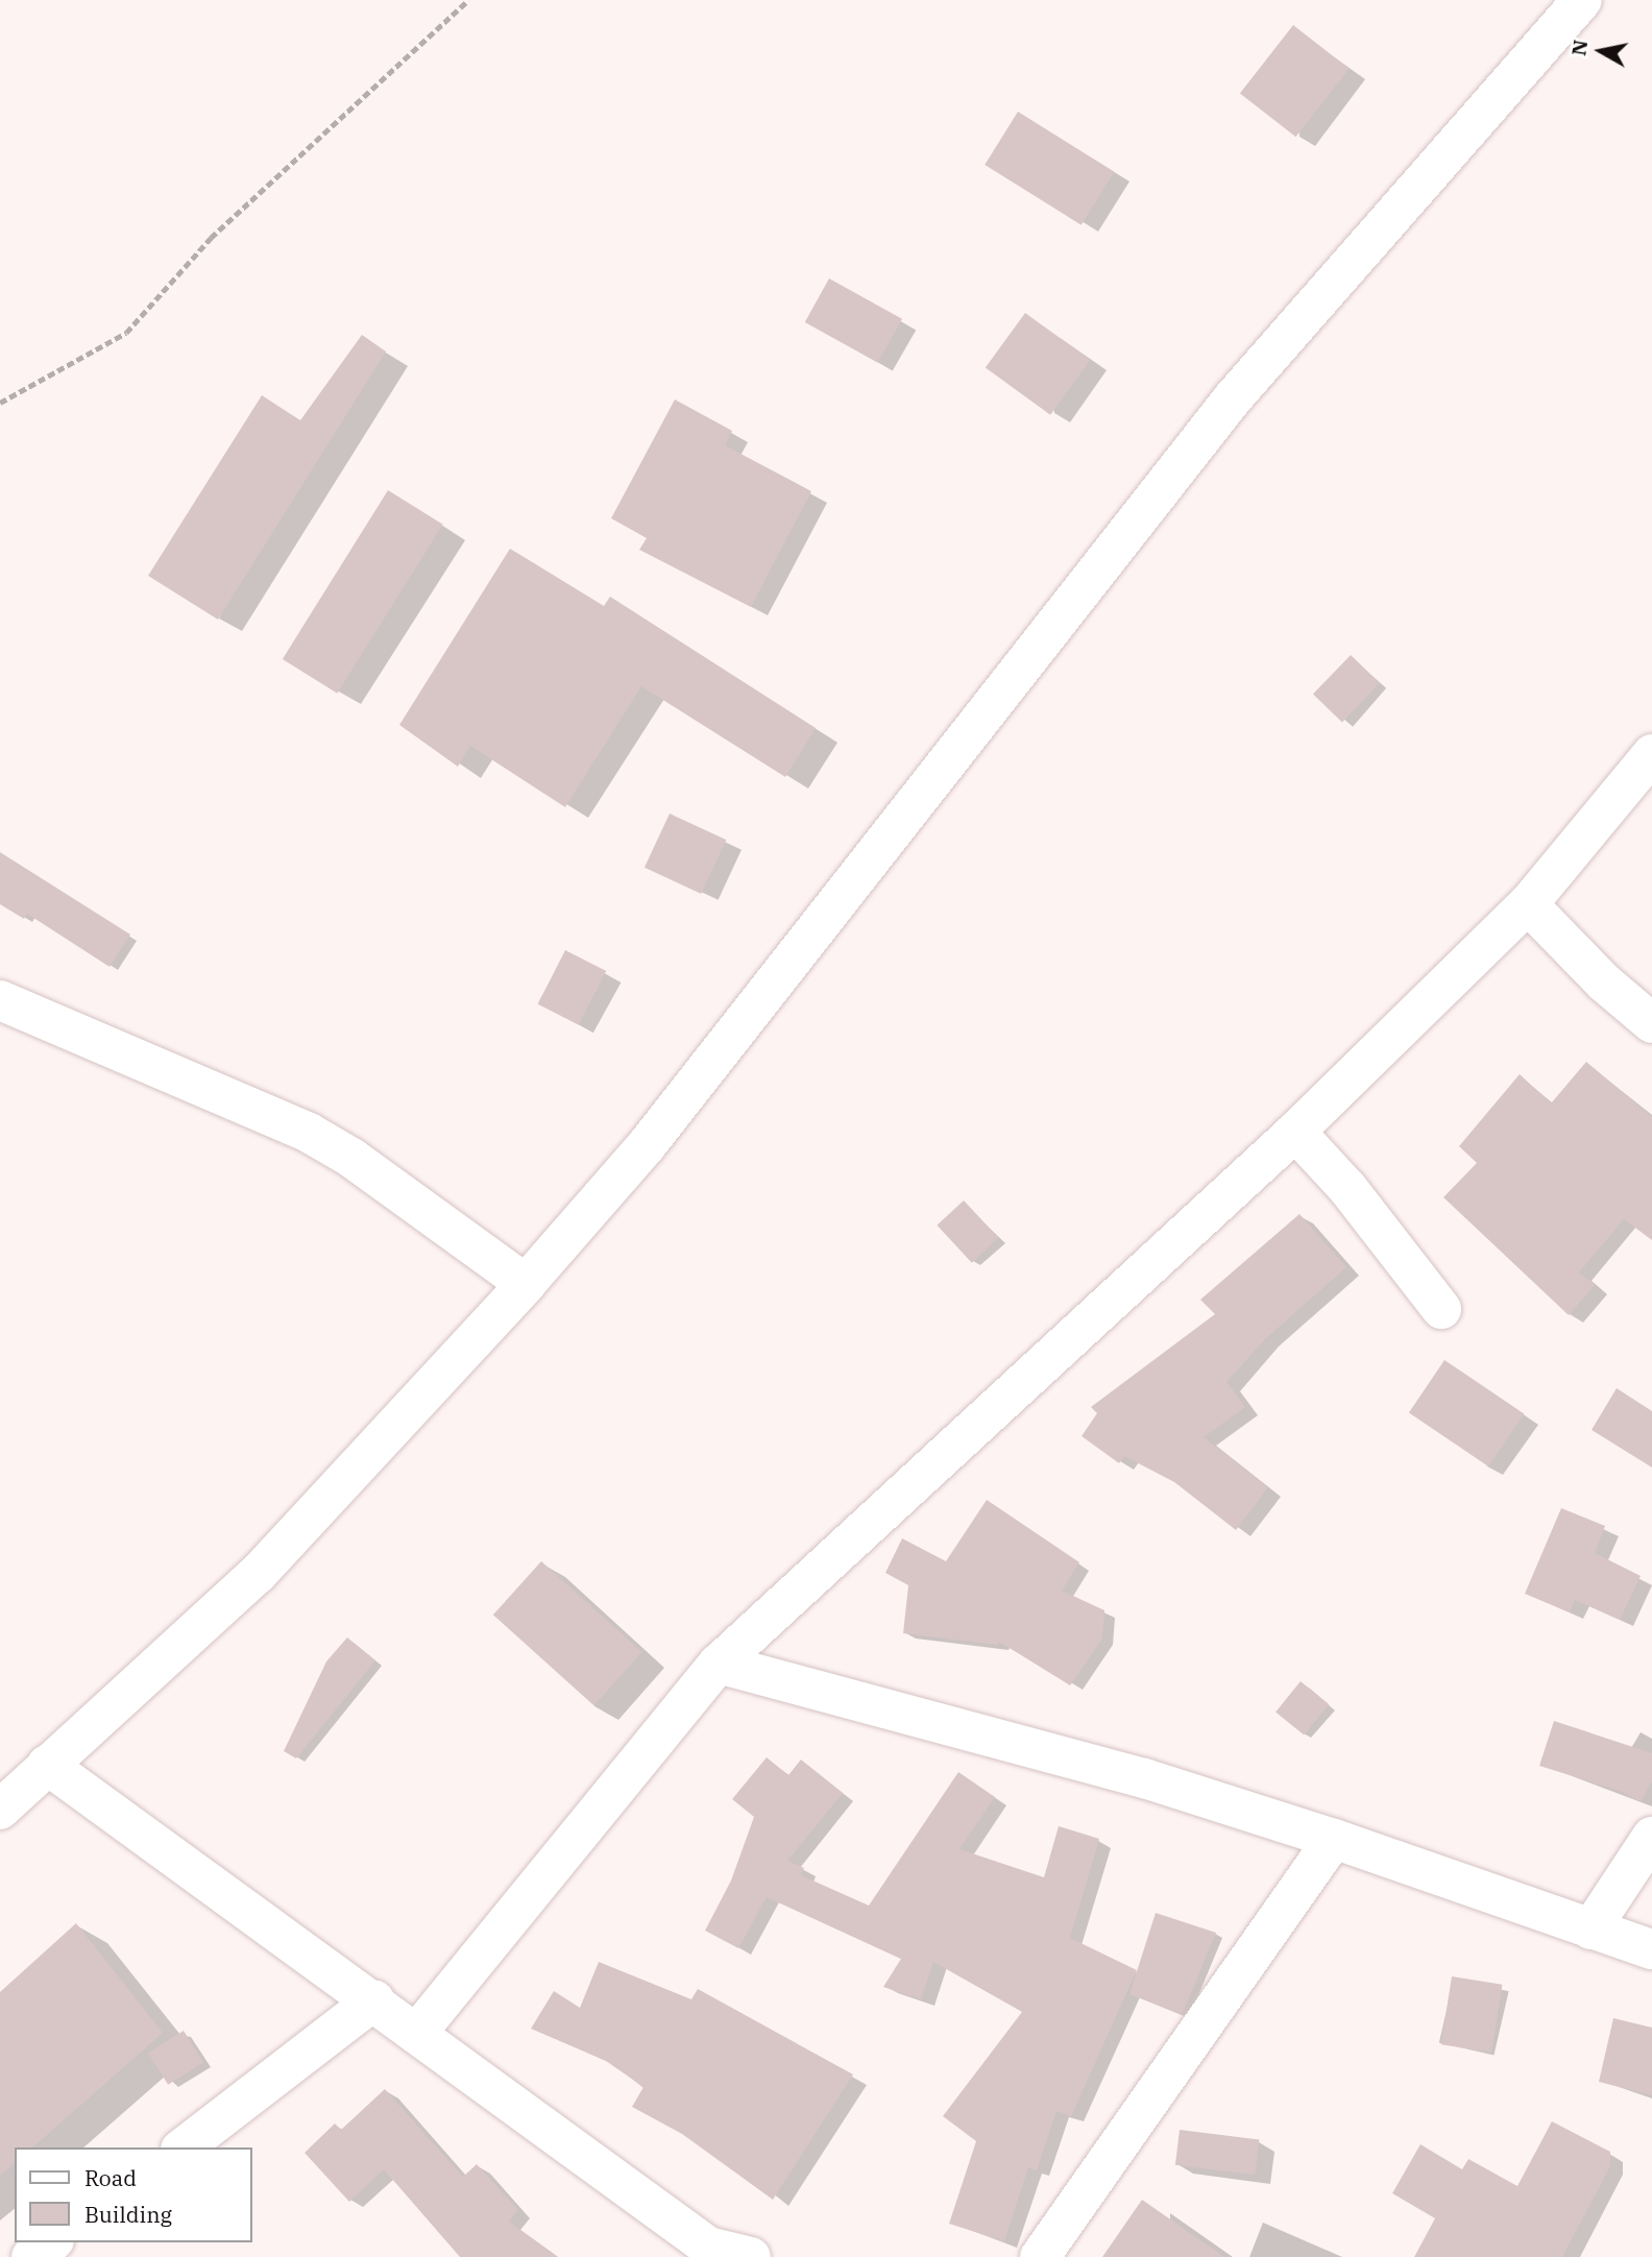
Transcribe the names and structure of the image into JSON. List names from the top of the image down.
{
  "legend": ["Road", "Building"],
  "north": "left"
}
